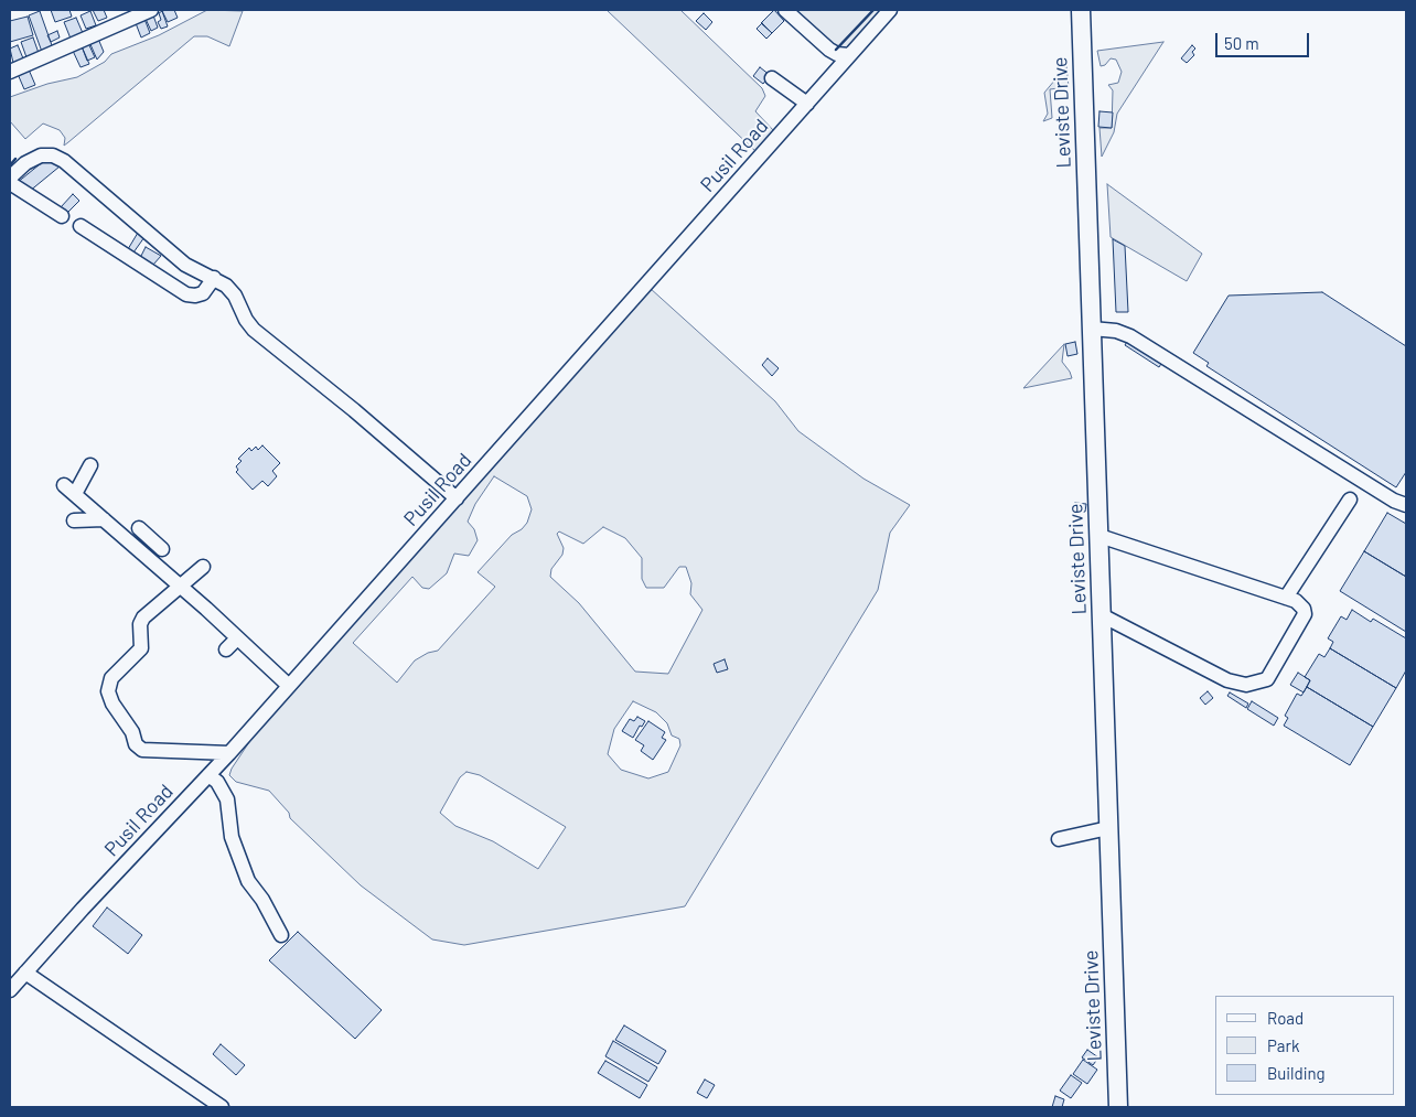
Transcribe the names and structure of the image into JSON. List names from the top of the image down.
{
  "streets": {
    "main road": ["Leviste Drive"],
    "street": ["Pusil Road"]
  },
  "legend": ["Road", "Park", "Building"],
  "scale_bar": "50 m"
}
